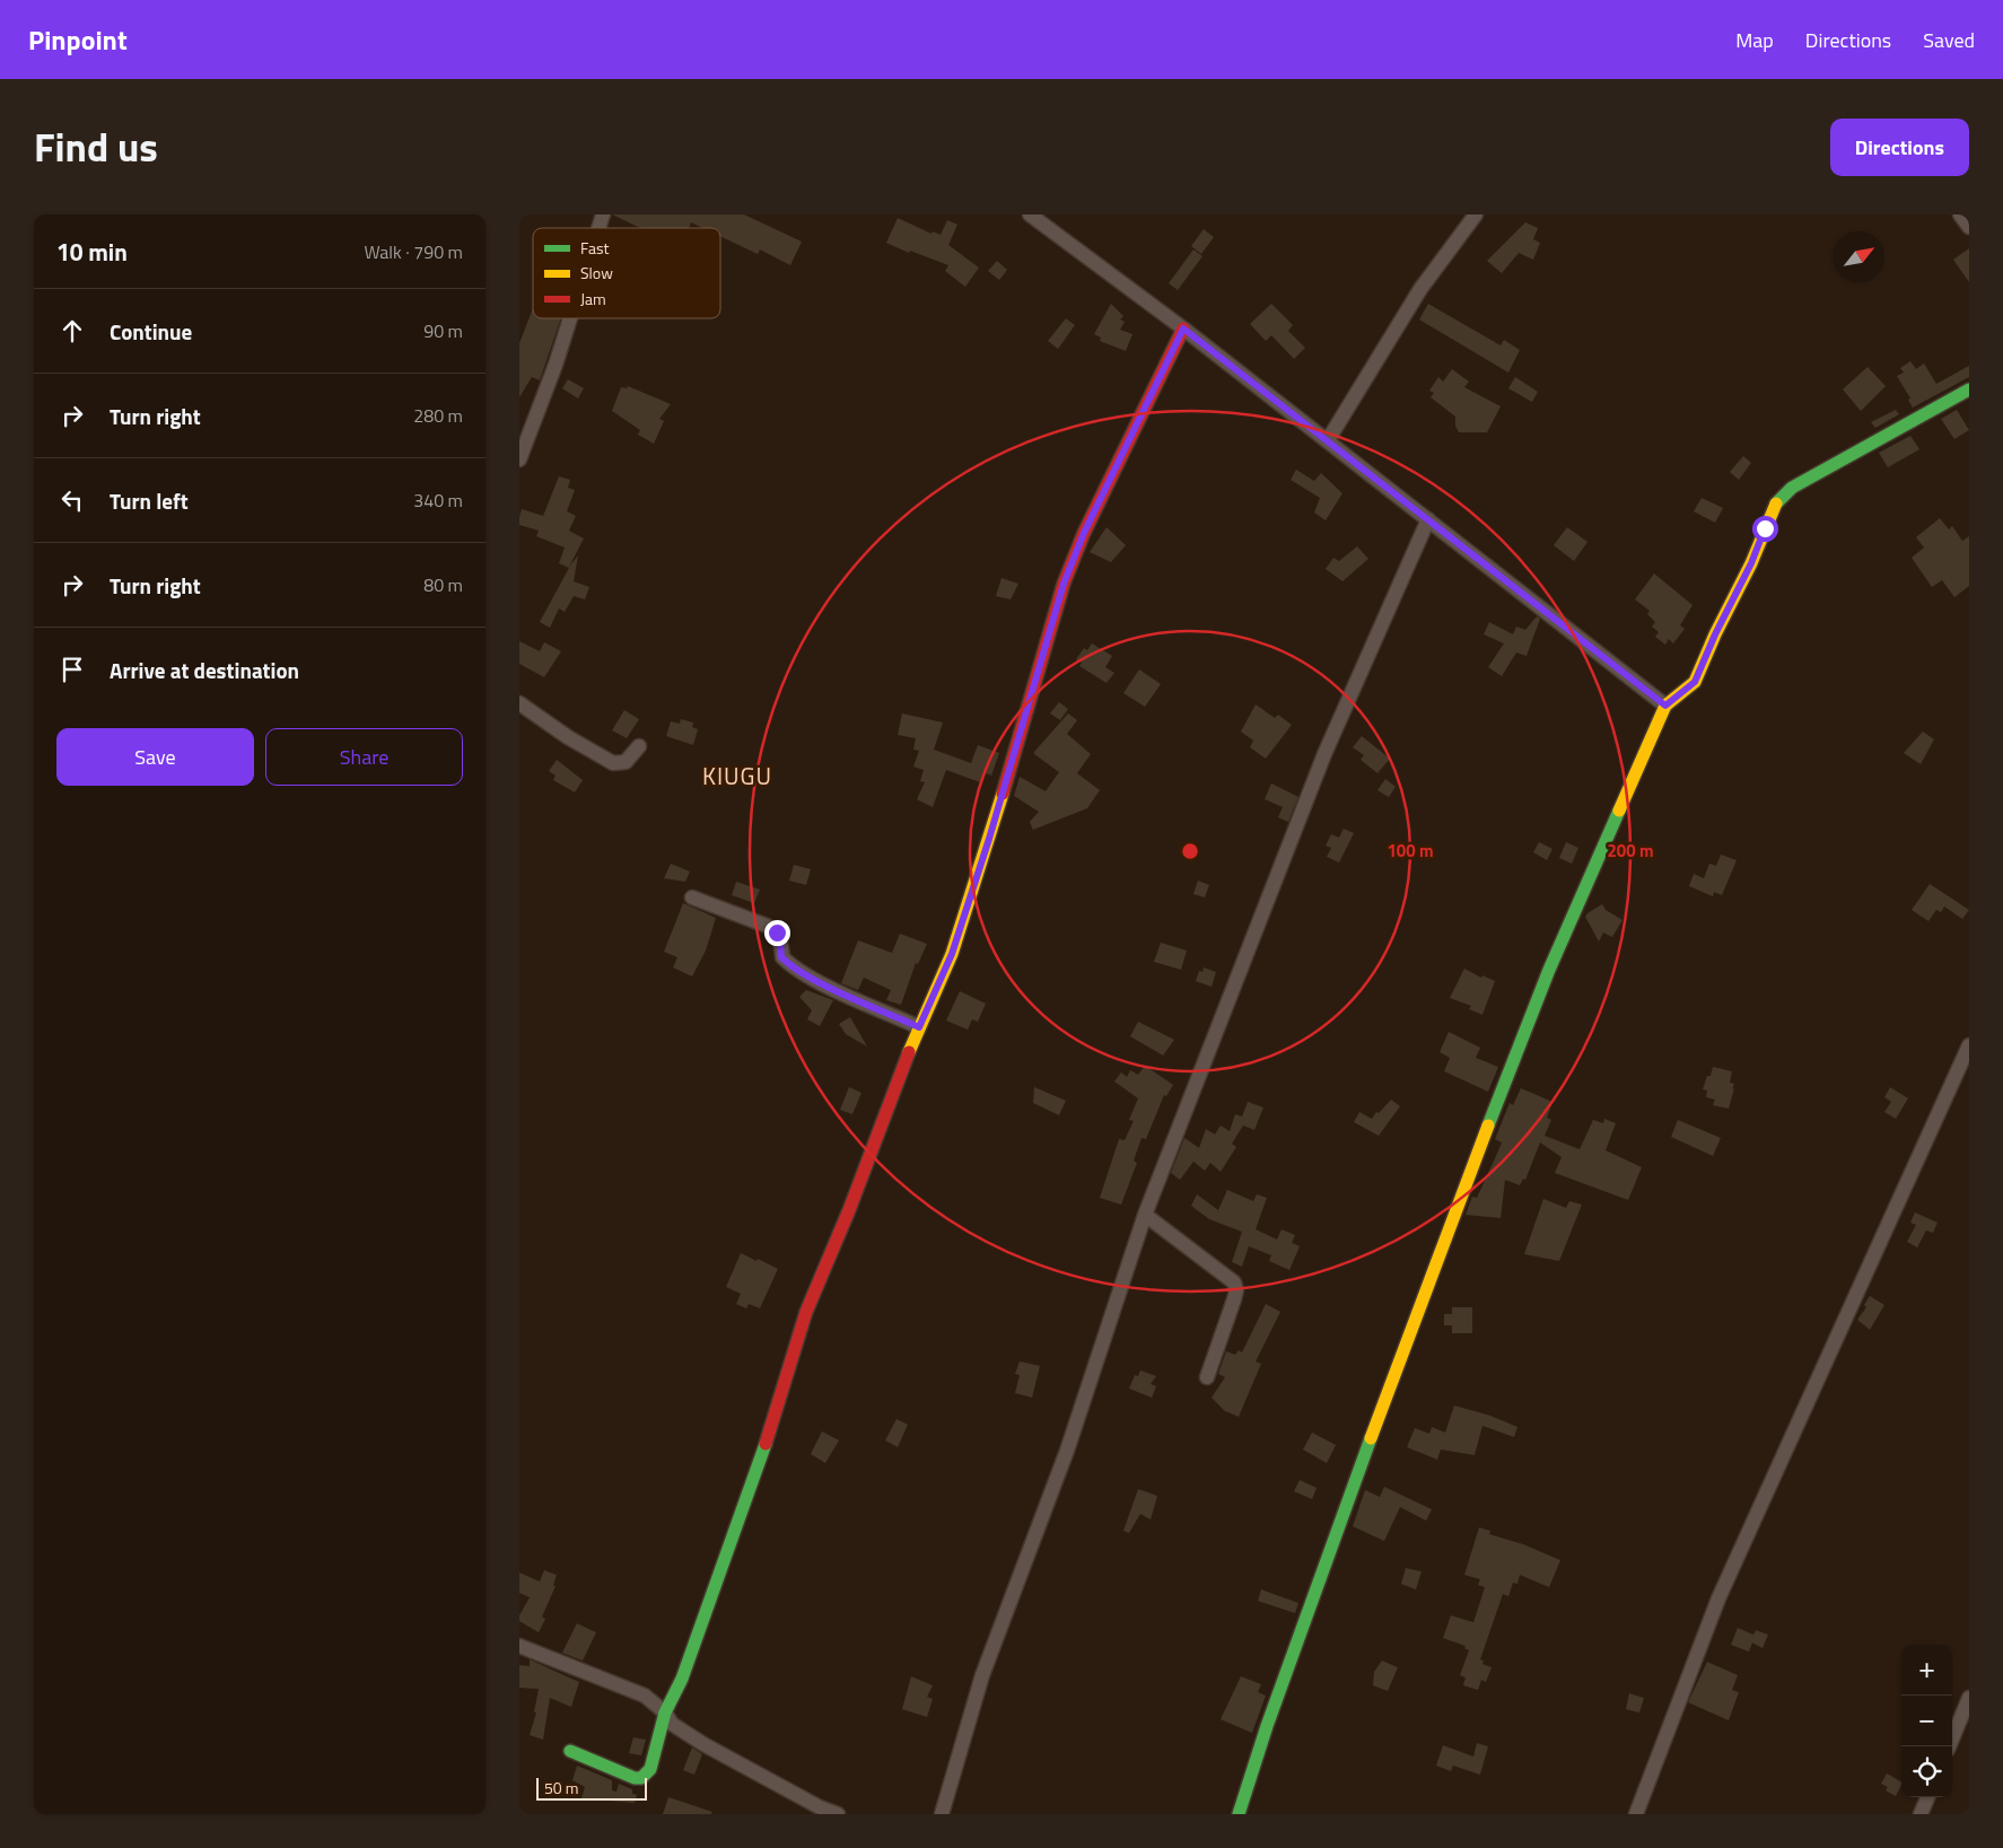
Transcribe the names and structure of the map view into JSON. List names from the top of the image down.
{
  "districts": ["KIUGU"],
  "legend": ["Fast", "Slow", "Jam"],
  "scale_bar": "50 m",
  "north": "top right",
  "page": {
    "header": "Pinpoint",
    "nav": ["Map", "Directions", "Saved"],
    "title": "Find us",
    "buttons": [
      "Directions",
      ["Save", "Share"]
    ],
    "heading": ["10 min", "Walk · 790 m"],
    "list": [
      ["Continue", "90 m"],
      ["Turn right", "280 m"],
      ["Turn left", "340 m"],
      ["Turn right", "80 m"],
      "Arrive at destination"
    ],
    "map_buttons": ["+", "−"],
    "scale": "50 m"
  },
  "rings": ["100 m", "200 m"]
}
